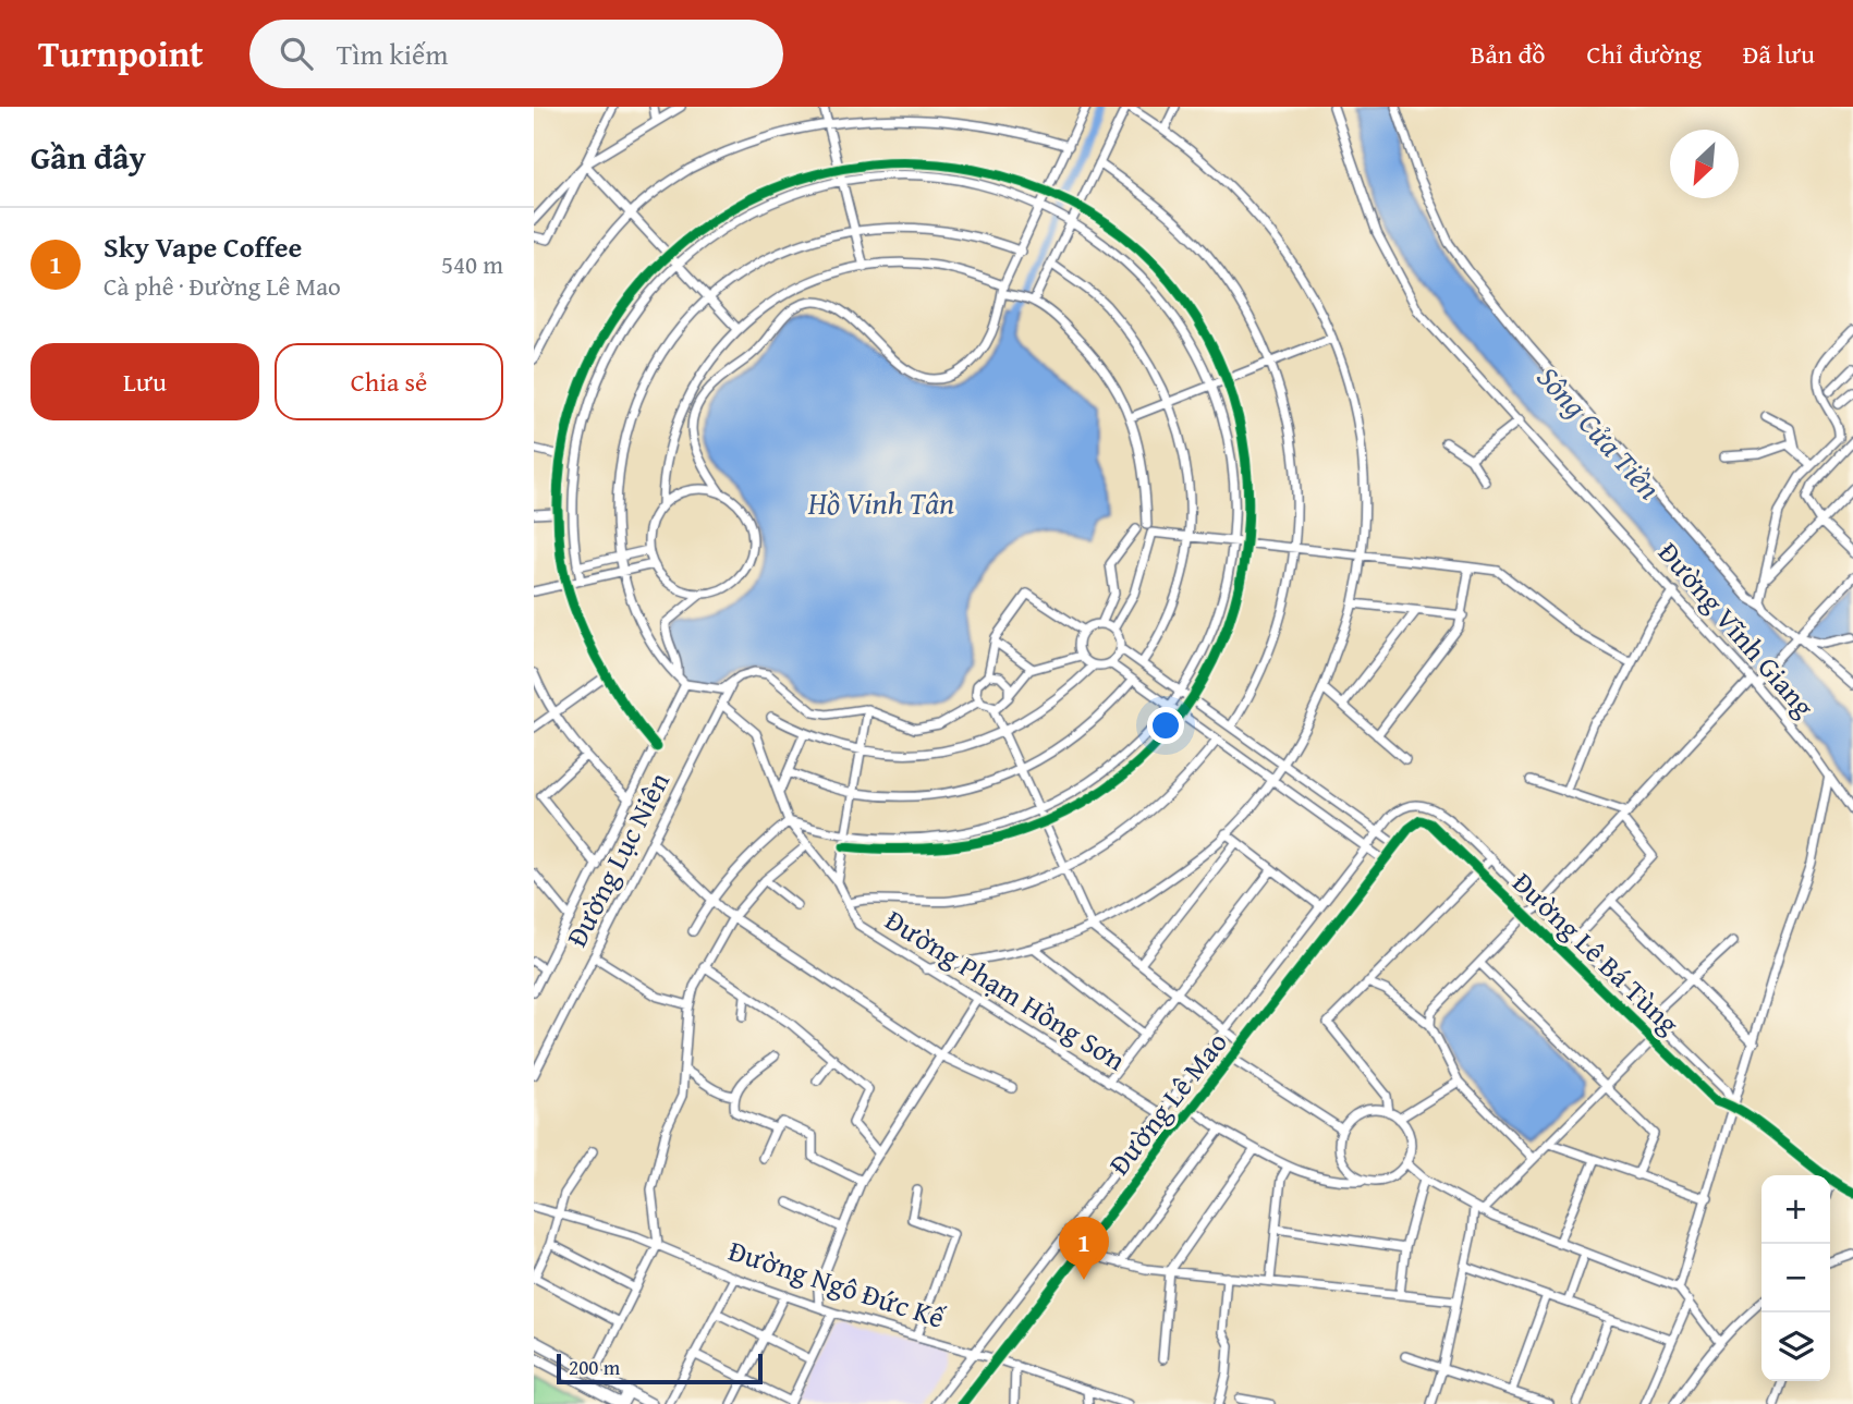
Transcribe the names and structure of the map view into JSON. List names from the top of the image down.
{
  "streets": {
    "street": [
      "Đường Vĩnh Giang",
      "Đường Lục Niên",
      "Đường Lê Bá Tùng",
      "Đường Phạm Hồng Sơn",
      "Đường Lê Mao",
      "Đường Ngô Đức Kế"
    ]
  },
  "crossings": [
    ["Đường Lục Niên", "Đường Phạm Hồng Sơn"],
    ["Đường Lê Bá Tùng", "Đường Lê Mao"],
    ["Đường Phạm Hồng Sơn", "Đường Lê Mao"],
    ["Đường Lê Mao", "Đường Ngô Đức Kế"]
  ],
  "water": ["Sông Cửa Tiền", "Hồ Vinh Tân"],
  "scale_bar": "200 m",
  "north": "bottom left",
  "page": {
    "header": "Turnpoint",
    "search": "Tìm kiếm",
    "nav": ["Bản đồ", "Chỉ đường", "Đã lưu"],
    "heading": "Gần đây",
    "list": [
      {
        "mark": "1",
        "name": "Sky Vape Coffee",
        "note": "Cà phê · Đường Lê Mao",
        "value": "540 m"
      }
    ],
    "buttons": ["Lưu", "Chia sẻ"],
    "map_buttons": ["+", "−"],
    "pins": "1",
    "scale": "200 m"
  }
}
